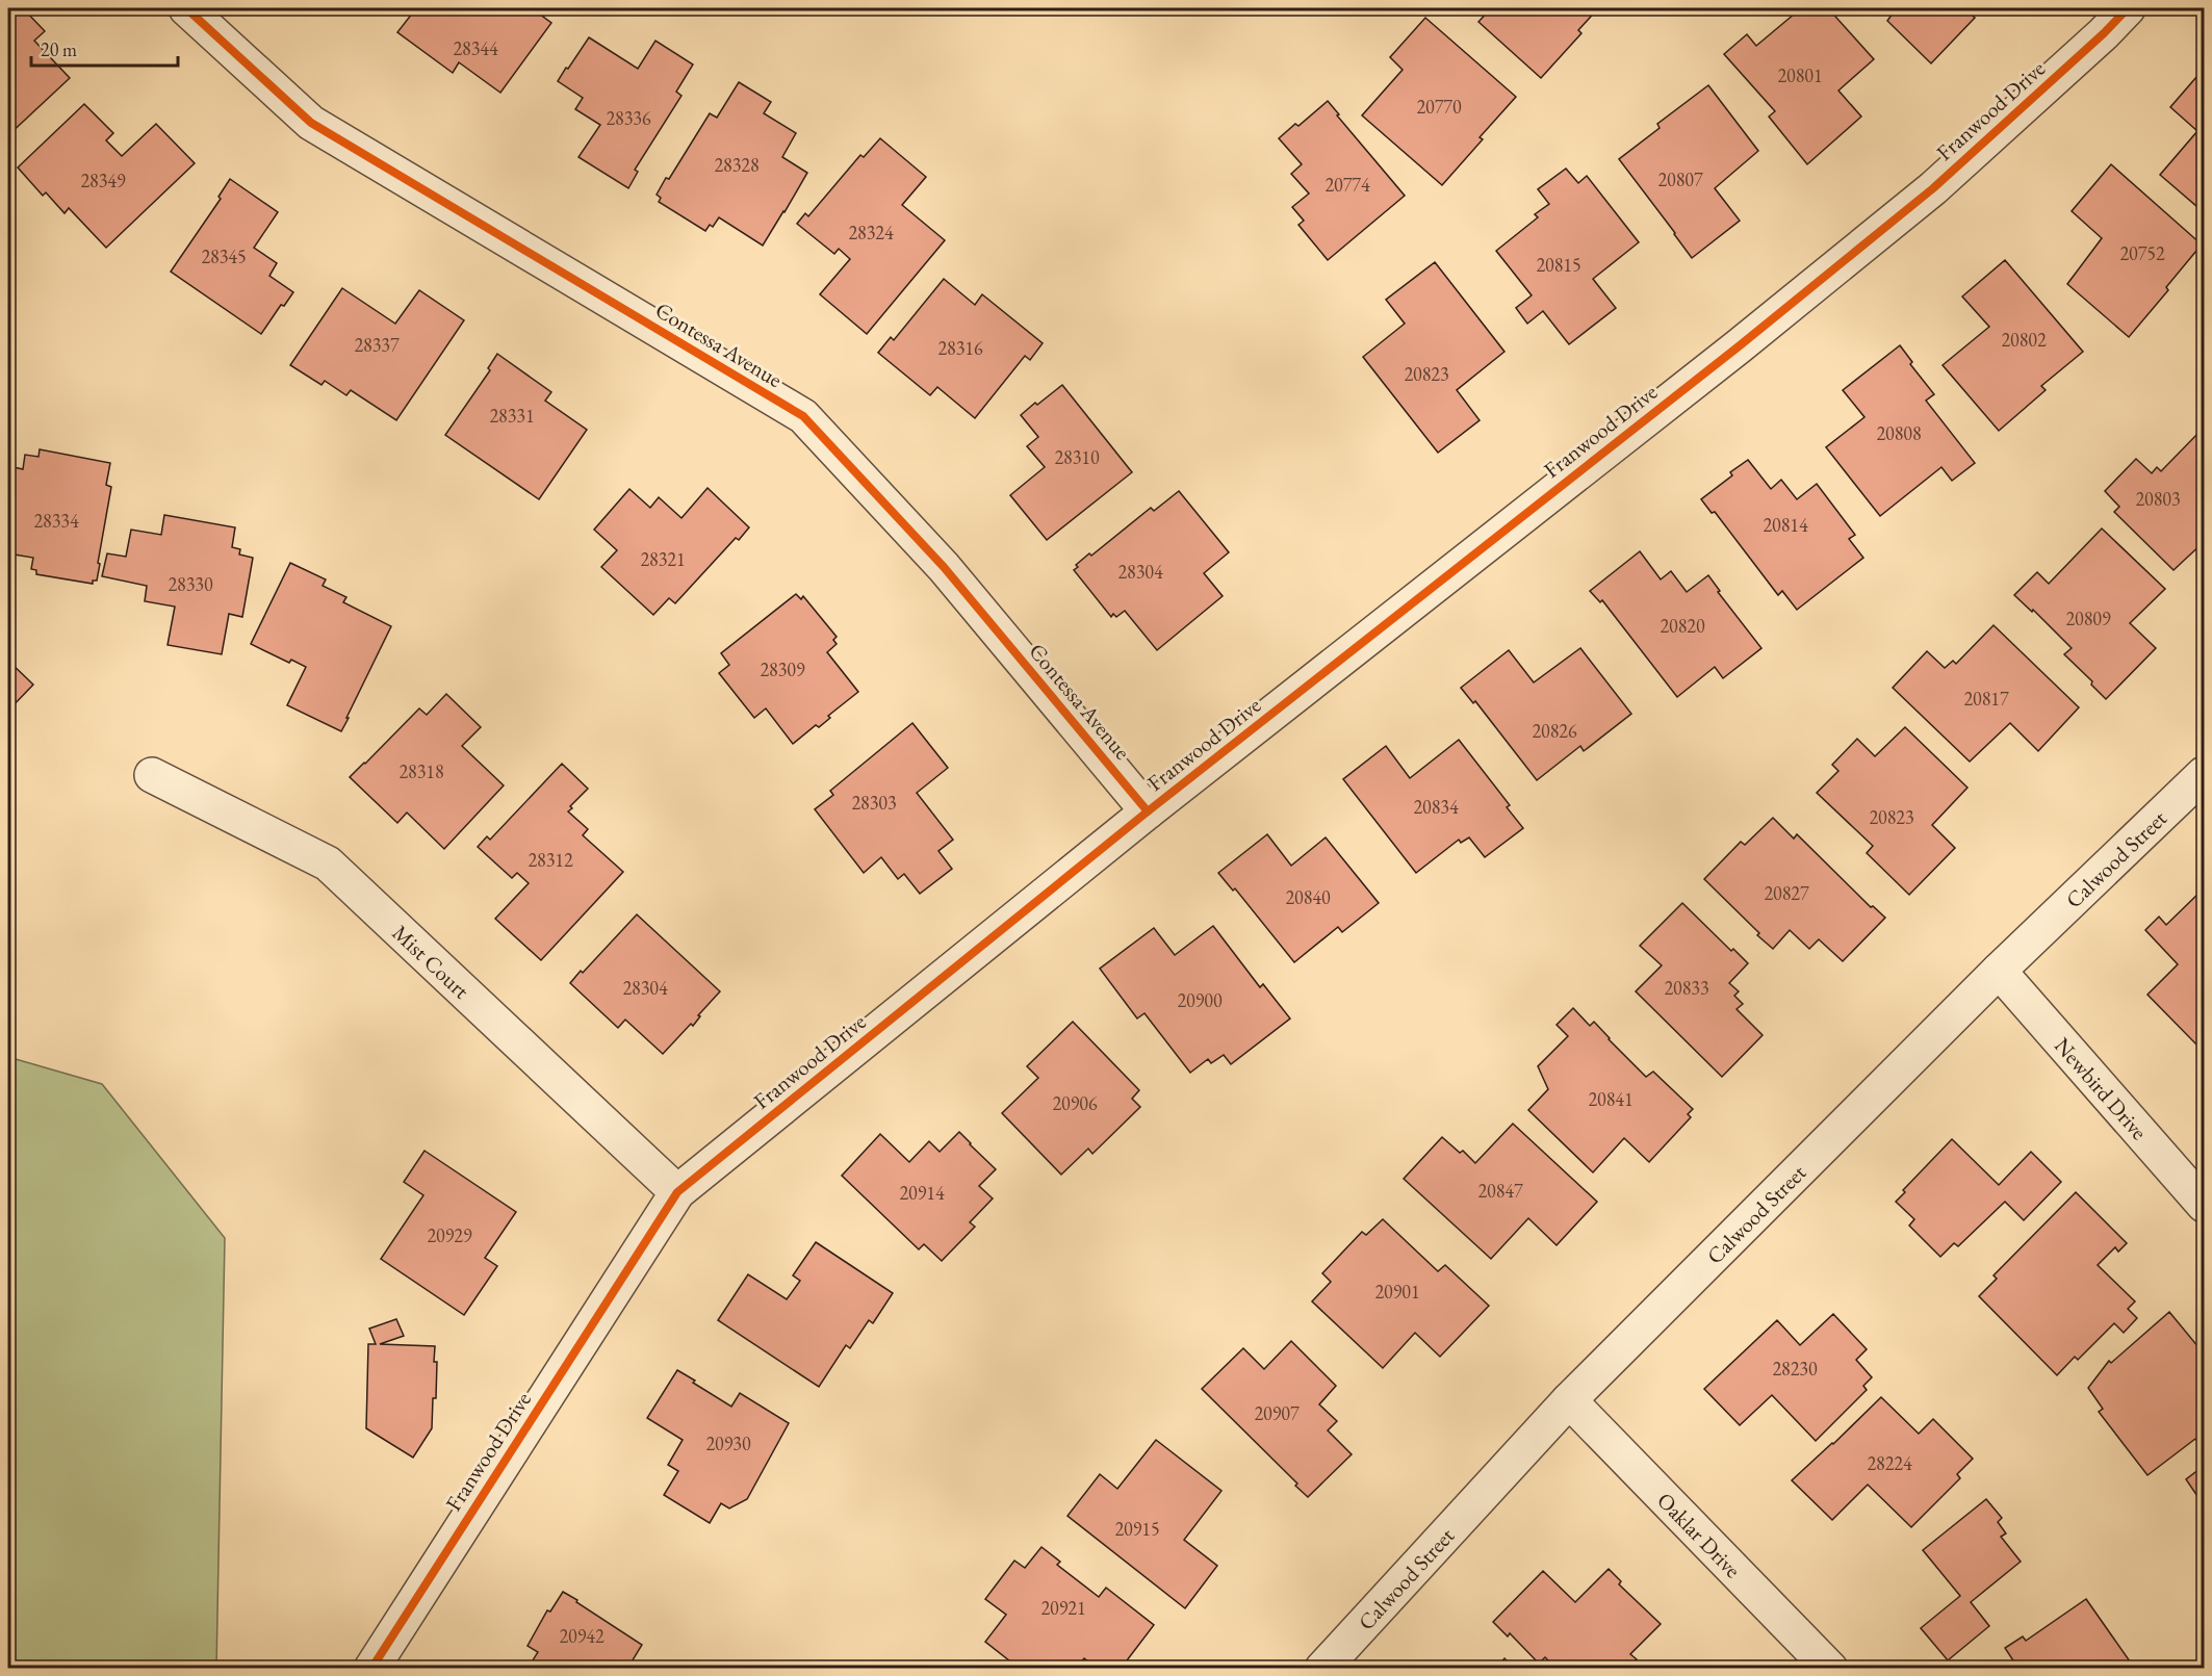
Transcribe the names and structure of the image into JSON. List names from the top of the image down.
{
  "streets": {
    "street": [
      "Franwood Drive",
      "Contessa Avenue",
      "Calwood Street",
      "Mist Court",
      "Newbird Drive",
      "Oaklar Drive"
    ]
  },
  "crossings": [
    ["Franwood Drive", "Contessa Avenue"],
    ["Franwood Drive", "Mist Court"],
    ["Calwood Street", "Newbird Drive"],
    ["Calwood Street", "Oaklar Drive"]
  ],
  "house_numbers": [
    "28344",
    "20801",
    "20770",
    "28336",
    "28328",
    "20807",
    "28349",
    "20774",
    "28324",
    "20752",
    "28345",
    "20815",
    "20802",
    "28337",
    "28316",
    "20823",
    "28331",
    "20808",
    "28310",
    "20803",
    "28334",
    "20814",
    "28321",
    "28304",
    "28330",
    "20809",
    "20820",
    "28309",
    "20817",
    "20826",
    "28318",
    "28303",
    "20834",
    "20823",
    "28312",
    "20827",
    "20840",
    "28304",
    "20833",
    "20900",
    "20841",
    "20906",
    "20847",
    "20914",
    "20929",
    "20901",
    "28230",
    "20907",
    "20930",
    "28224",
    "20915",
    "20921",
    "20942"
  ],
  "scale_bar": "20 m"
}
